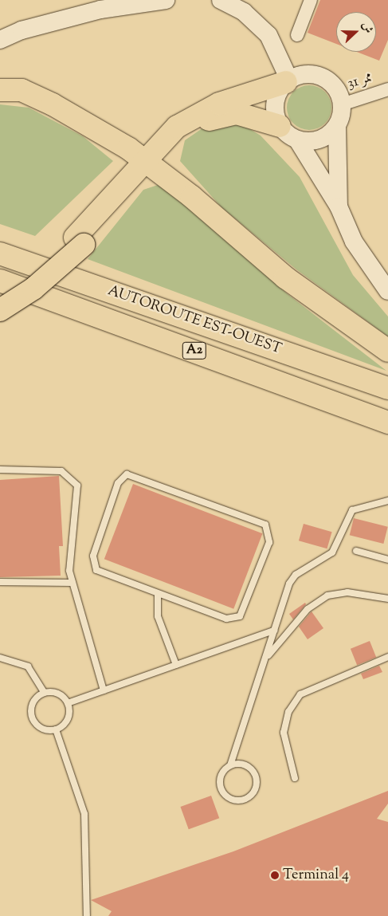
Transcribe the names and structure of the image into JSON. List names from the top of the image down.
{
  "streets": {
    "highway": ["AUTOROUTE EST-OUEST", "A2"],
    "street": ["ممر 31"]
  },
  "places": ["Terminal 4"],
  "north": "right"
}
